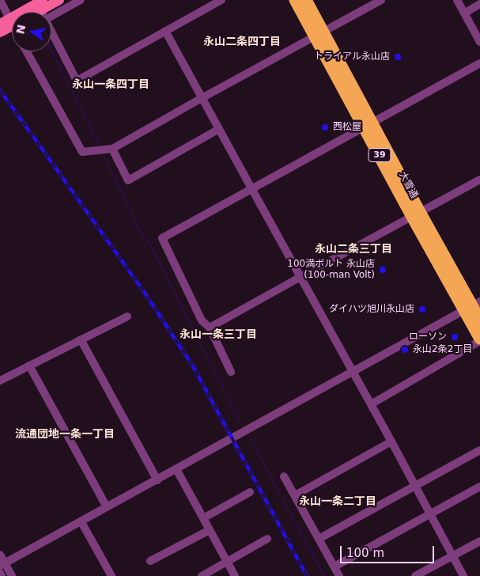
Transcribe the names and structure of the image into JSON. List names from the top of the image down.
{
  "streets": {
    "highway": ["39", "大雪通"]
  },
  "districts": [
    "永山二条四丁目",
    "永山一条四丁目",
    "永山二条三丁目",
    "永山一条三丁目",
    "流通団地一条一丁目",
    "永山一条二丁目"
  ],
  "places": [
    "トライアル永山店",
    "西松屋",
    "100満ボルト 永山店 (100-man Volt)",
    "ダイハツ旭川永山店",
    "ローソン",
    "永山2条2丁目"
  ],
  "scale_bar": "100 m",
  "north": "left"
}
